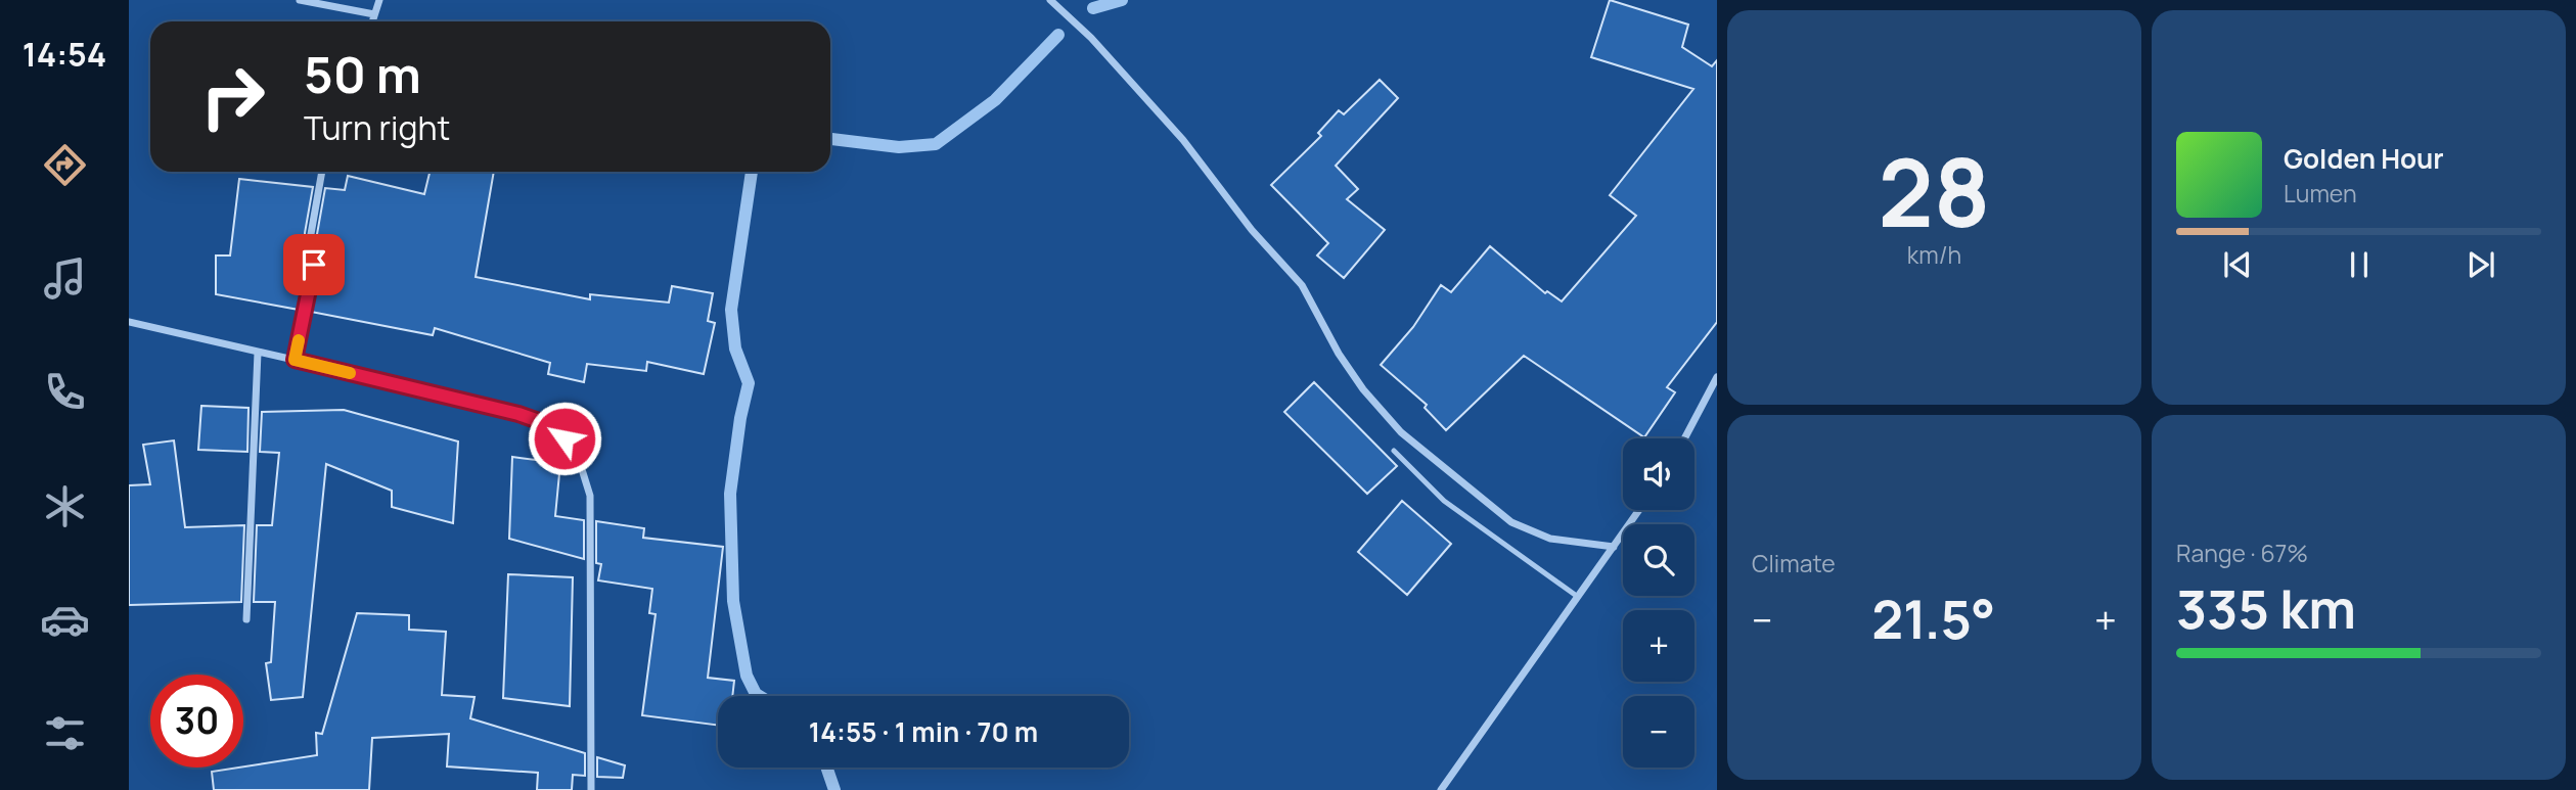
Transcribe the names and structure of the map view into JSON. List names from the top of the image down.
{
  "page": {
    "tabs": "14:54",
    "tile": [
      ["28", "km/h"],
      "Climate",
      ["Range · 67%", "335 km"]
    ],
    "turn": ["50 m", "Turn right"],
    "song": ["Golden Hour", "Lumen"],
    "map_buttons": ["+", "−"],
    "heat": ["−", "21.5°", "+"],
    "limit": "30",
    "trip": "14:55 · 1 min · 70 m"
  }
}
